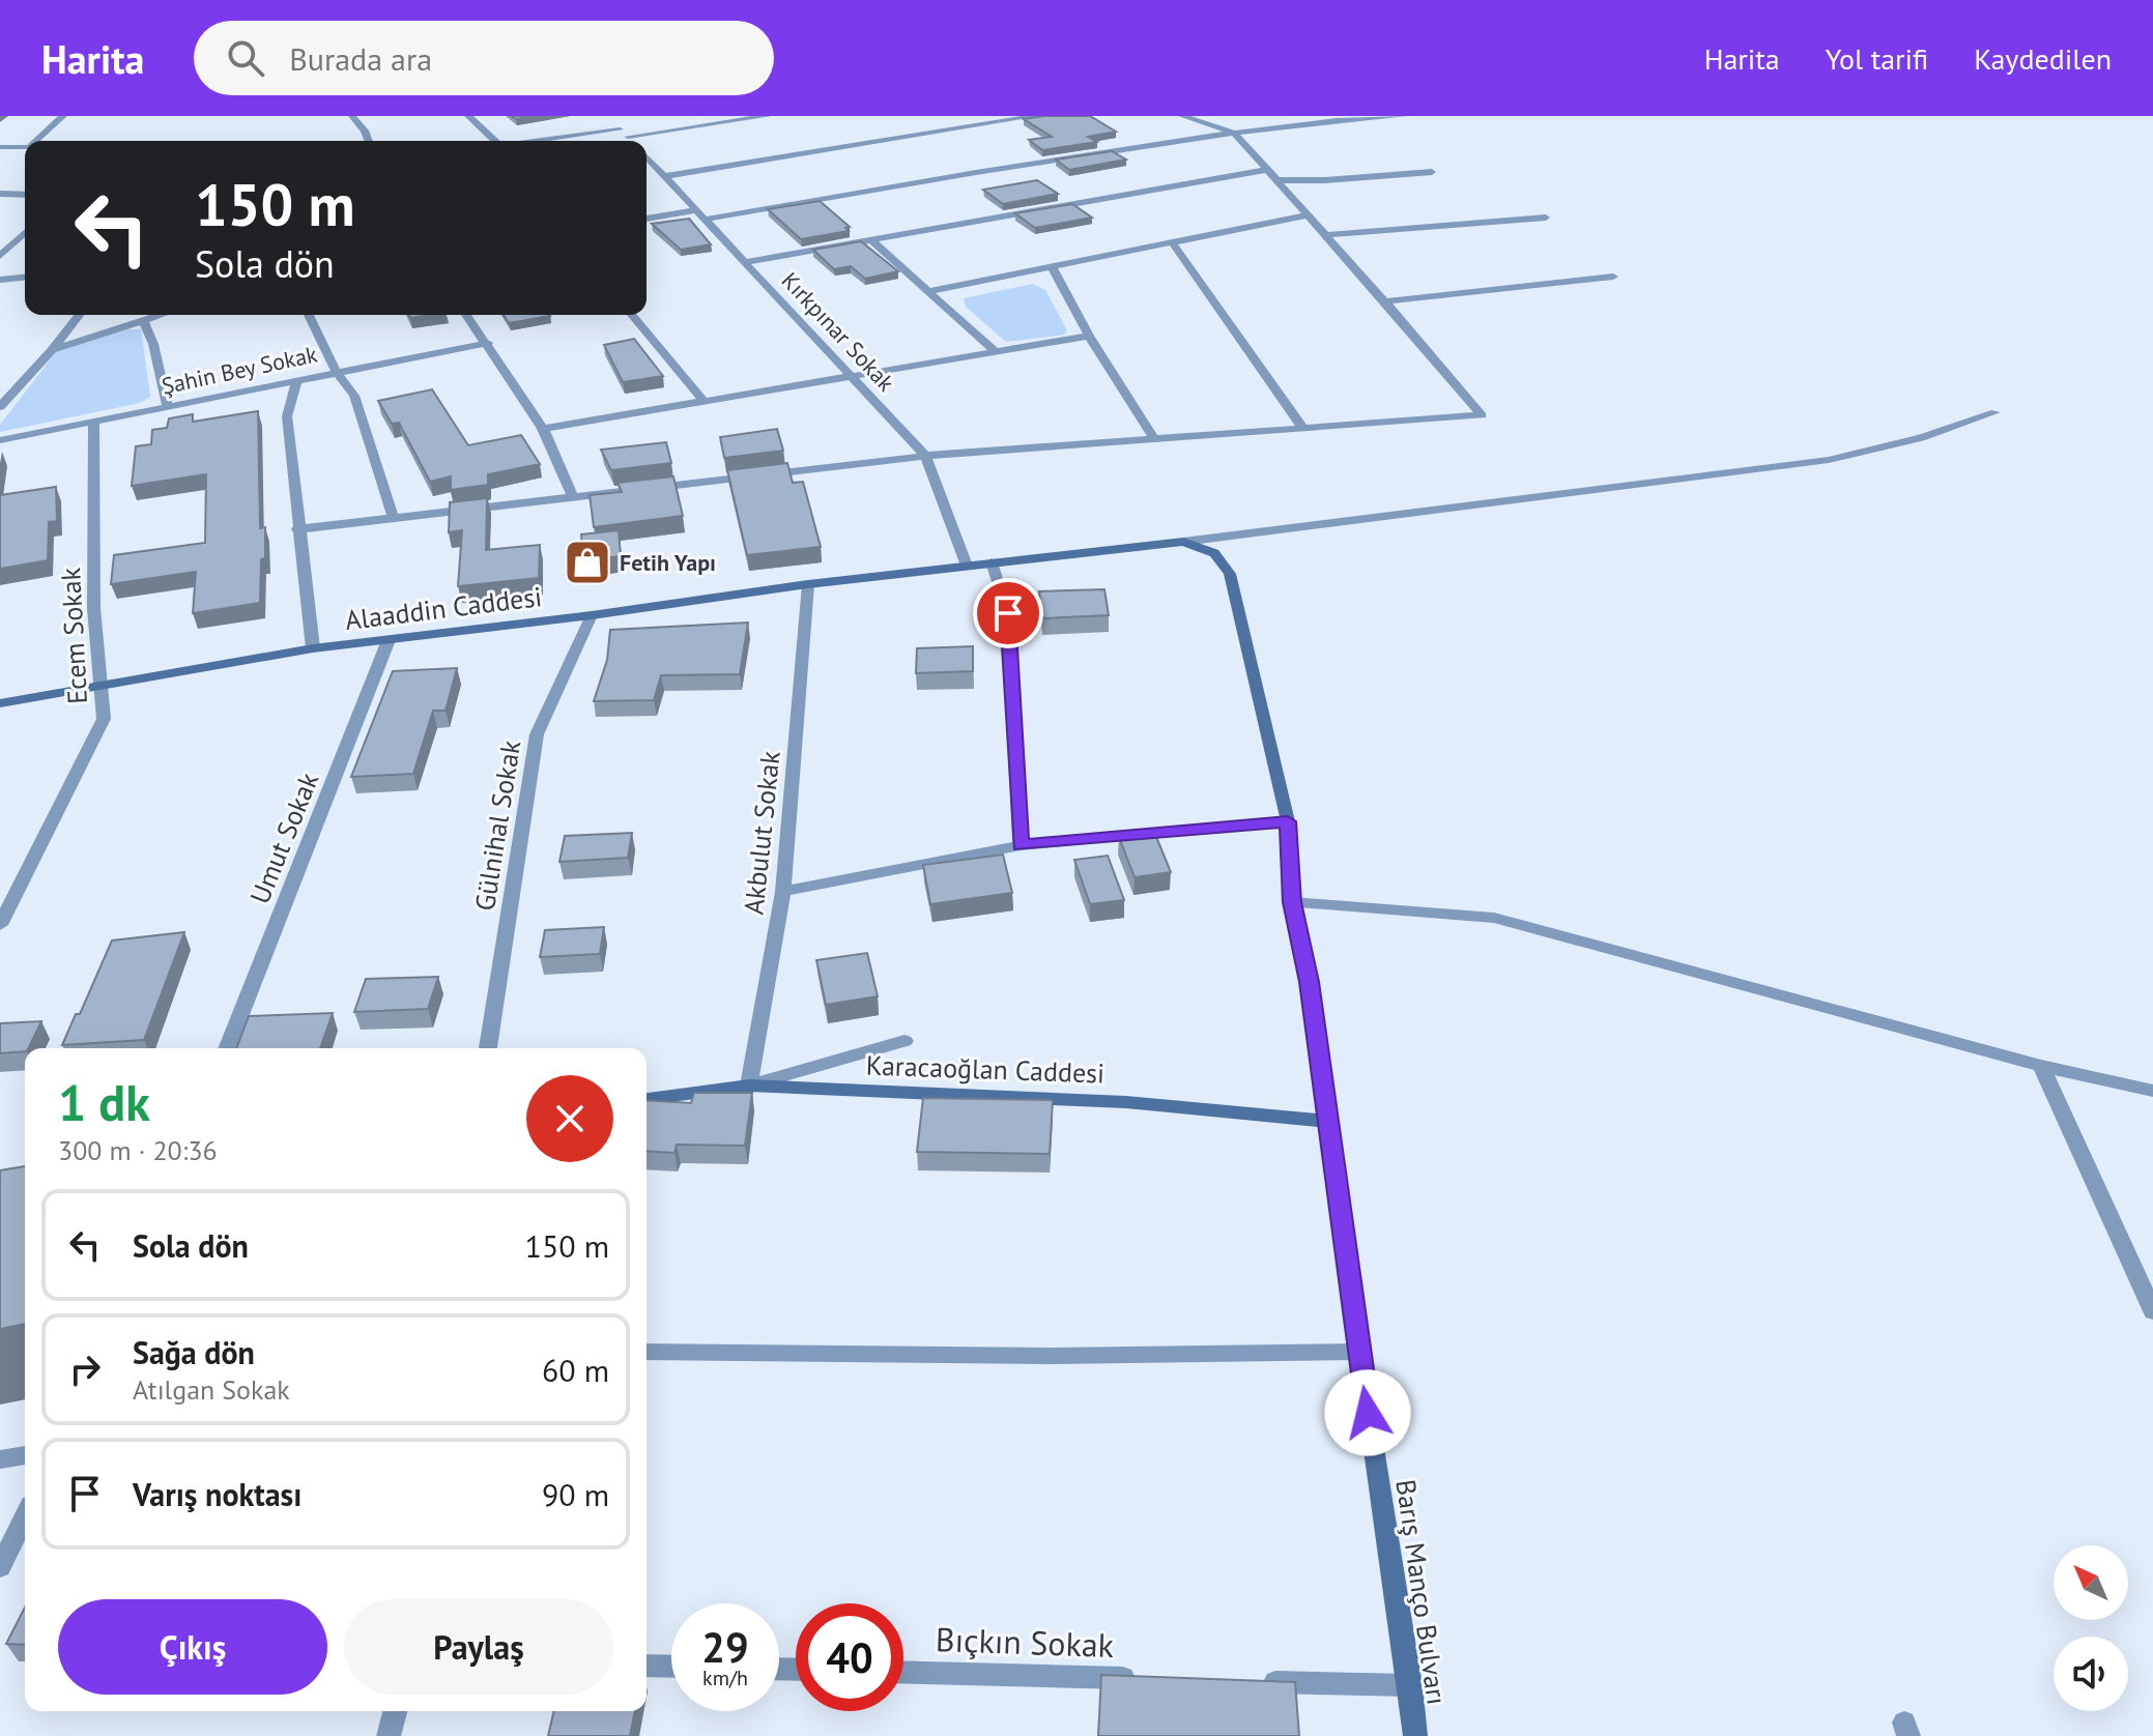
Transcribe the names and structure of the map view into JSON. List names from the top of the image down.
{
  "streets": {
    "street": [
      "Kırkpınar Sokak",
      "Şahin Bey Sokak",
      "Alaaddin Caddesi",
      "Ecem Sokak",
      "Gülnihal Sokak",
      "Akbulut Sokak",
      "Umut Sokak",
      "Karacaoğlan Caddesi",
      "Barış Manço Bulvarı",
      "Bıçkın Sokak"
    ]
  },
  "crossings": [
    ["Kırkpınar Sokak", "Alaaddin Caddesi"],
    ["Şahin Bey Sokak", "Ecem Sokak"],
    ["Alaaddin Caddesi", "Ecem Sokak"],
    ["Alaaddin Caddesi", "Gülnihal Sokak"],
    ["Alaaddin Caddesi", "Akbulut Sokak"],
    ["Alaaddin Caddesi", "Umut Sokak"],
    ["Alaaddin Caddesi", "Barış Manço Bulvarı"],
    ["Akbulut Sokak", "Karacaoğlan Caddesi"],
    ["Karacaoğlan Caddesi", "Barış Manço Bulvarı"]
  ],
  "places": {
    "shop": ["Fetih Yapı"]
  },
  "north": "top left",
  "page": {
    "header": "Harita",
    "search": "Burada ara",
    "nav": ["Harita", "Yol tarifi", "Kaydedilen"],
    "turn": ["150 m", "Sola dön"],
    "heading": ["1 dk", "300 m · 20:36"],
    "list": [
      {
        "name": "Sola dön",
        "value": "150 m"
      },
      {
        "name": "Sağa dön",
        "note": "Atılgan Sokak",
        "value": "60 m"
      },
      {
        "name": "Varış noktası",
        "value": "90 m"
      }
    ],
    "buttons": ["Çıkış", "Paylaş"],
    "speed": "29 km/h",
    "limit": "40"
  }
}
